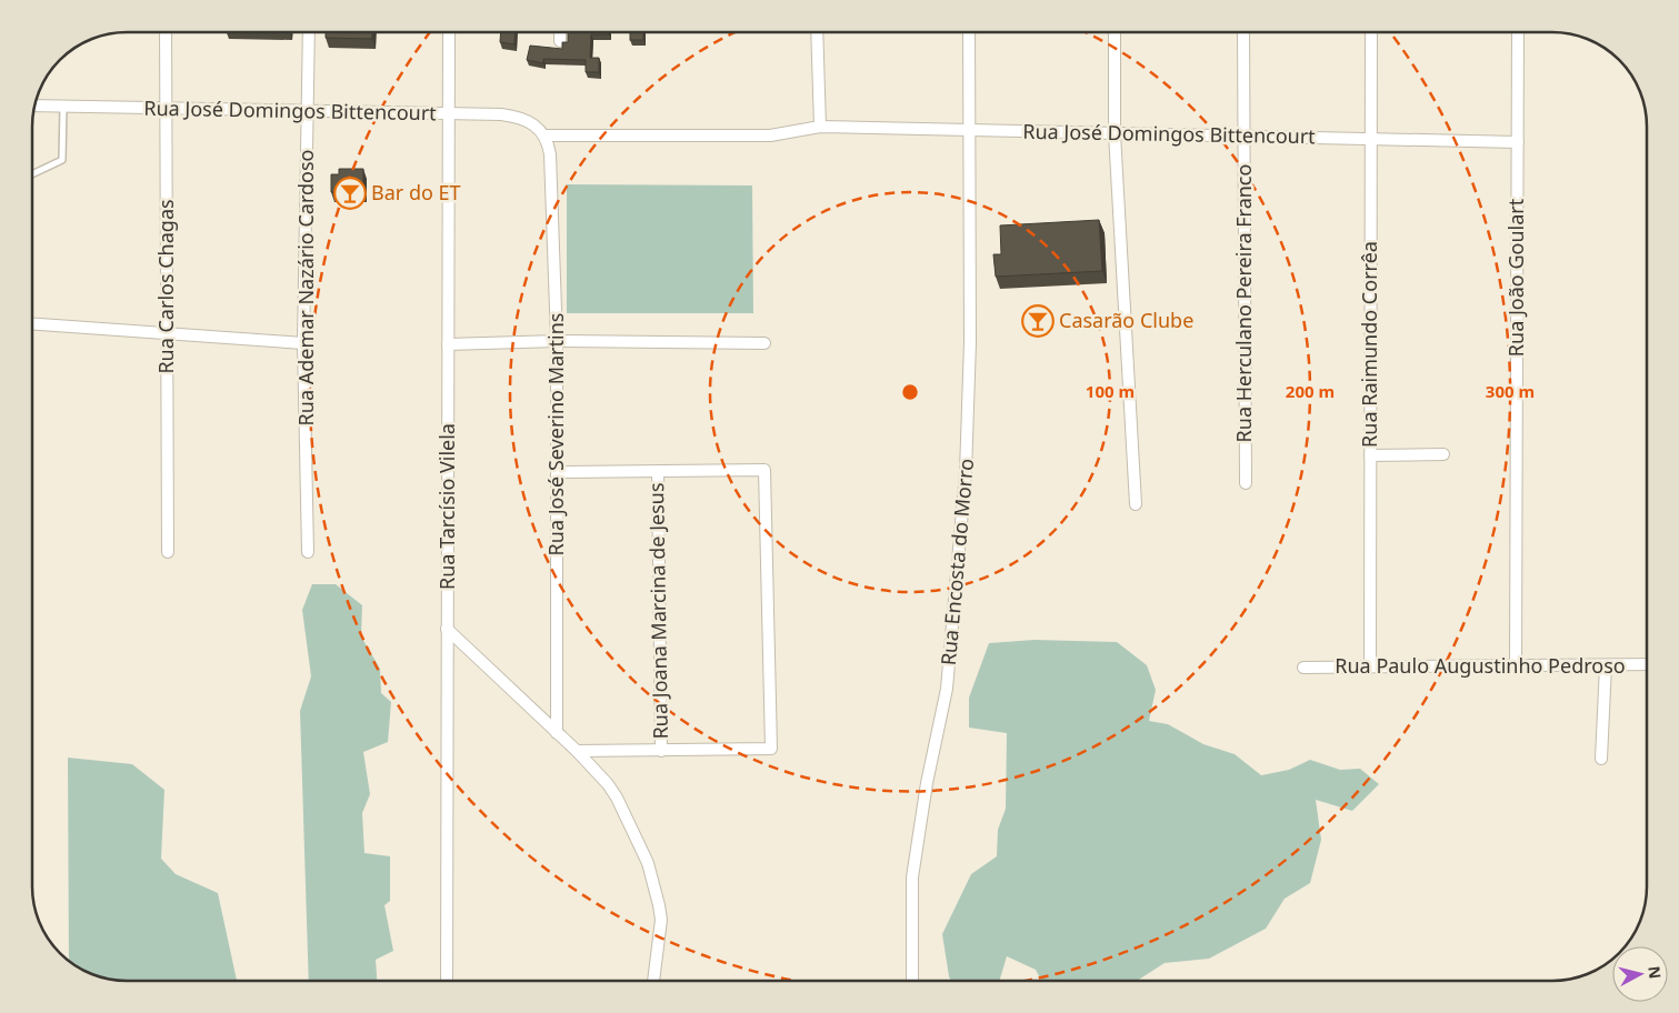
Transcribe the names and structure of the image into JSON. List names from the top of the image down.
{
  "streets": {
    "street": [
      "Rua José Domingos Bittencourt",
      "Rua João Goulart",
      "Rua Carlos Chagas",
      "Rua Ademar Nazário Cardoso",
      "Rua Herculano Pereira Franco",
      "Rua Raimundo Corrêa",
      "Rua José Severino Martins",
      "Rua Tarcísio Vilela",
      "Rua Encosta do Morro",
      "Rua Joana Marcina de Jesus",
      "Rua Paulo Augustinho Pedroso"
    ]
  },
  "crossings": [
    ["Rua José Domingos Bittencourt", "Rua João Goulart"],
    ["Rua José Domingos Bittencourt", "Rua Carlos Chagas"],
    ["Rua José Domingos Bittencourt", "Rua Ademar Nazário Cardoso"],
    ["Rua José Domingos Bittencourt", "Rua Herculano Pereira Franco"],
    ["Rua José Domingos Bittencourt", "Rua Raimundo Corrêa"],
    ["Rua José Domingos Bittencourt", "Rua José Severino Martins"],
    ["Rua José Domingos Bittencourt", "Rua Tarcísio Vilela"],
    ["Rua José Domingos Bittencourt", "Rua Encosta do Morro"],
    ["Rua João Goulart", "Rua Paulo Augustinho Pedroso"],
    ["Rua Raimundo Corrêa", "Rua Paulo Augustinho Pedroso"]
  ],
  "places": {
    "bar": ["Bar do ET", "Casarão Clube"]
  },
  "north": "right",
  "rings": ["100 m", "200 m", "300 m"]
}
